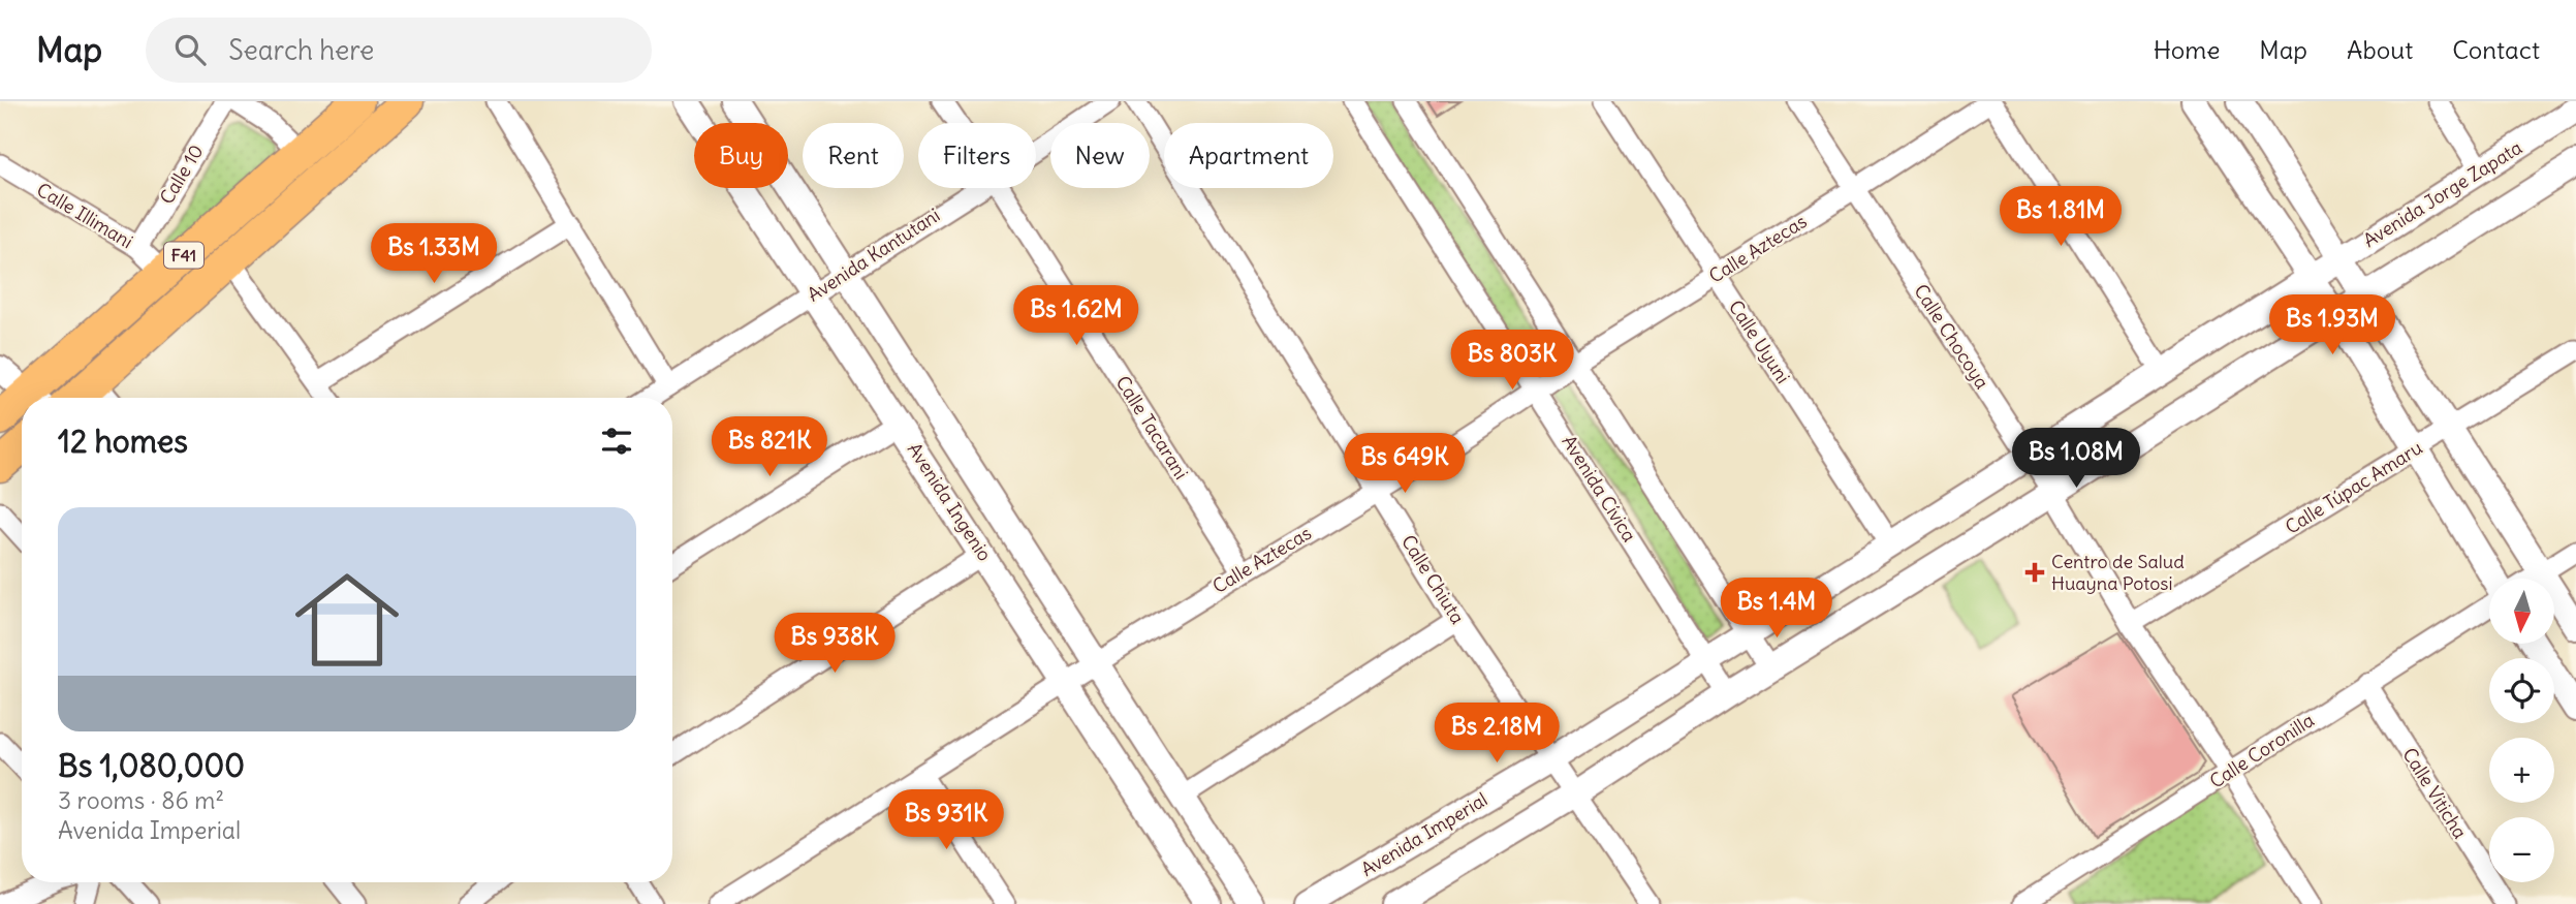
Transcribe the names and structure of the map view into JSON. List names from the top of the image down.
{
  "streets": {
    "main road": ["F41"],
    "street": [
      "Calle 10",
      "Avenida Jorge Zapata",
      "Calle Illimani",
      "Calle Aztecas",
      "Avenida Kantutani",
      "Calle Chocoya",
      "Calle Uyuni",
      "Calle Tacarani",
      "Calle Túpac Amaru",
      "Avenida Cívica",
      "Avenida Ingenio",
      "Calle Chiuta",
      "Calle Coronilla",
      "Calle Viticha",
      "Avenida Imperial"
    ]
  },
  "crossings": [
    ["Calle 10", "Calle Illimani"],
    ["Avenida Jorge Zapata", "Avenida Imperial"],
    ["Calle Illimani", "F41"],
    ["Calle Aztecas", "Calle Chocoya"],
    ["Calle Aztecas", "Calle Uyuni"],
    ["Calle Aztecas", "Calle Tacarani"],
    ["Calle Aztecas", "Avenida Cívica"],
    ["Calle Aztecas", "Avenida Ingenio"],
    ["Calle Aztecas", "Calle Chiuta"],
    ["Avenida Kantutani", "Avenida Ingenio"],
    ["Calle Chocoya", "Calle Túpac Amaru"],
    ["Calle Chocoya", "Calle Coronilla"],
    ["Calle Chocoya", "Avenida Imperial"],
    ["Calle Uyuni", "Avenida Imperial"],
    ["Avenida Cívica", "Avenida Imperial"],
    ["Calle Chiuta", "Avenida Imperial"],
    ["Calle Coronilla", "Calle Viticha"]
  ],
  "places": {
    "health": ["Centro de Salud Huayna Potosi"]
  },
  "north": "bottom",
  "page": {
    "header": "Map",
    "search": "Search here",
    "nav": [
      "Home",
      "Map",
      "About",
      "Contact"
    ],
    "chip": [
      "Buy",
      "Rent",
      "Filters",
      "New",
      "Apartment"
    ],
    "price": [
      "Bs 1.81M",
      "Bs 1.33M",
      "Bs 1.62M",
      "Bs 1.93M",
      "Bs 803K",
      "Bs 821K",
      "Bs 1.08M",
      "Bs 649K",
      "Bs 1.4M",
      "Bs 938K",
      "Bs 2.18M",
      "Bs 931K"
    ],
    "heading": "12 homes",
    "list": [
      {
        "name": "Bs 1,080,000",
        "note": "3 rooms · 86 m² · Avenida Imperial"
      }
    ],
    "map_buttons": ["+", "−"]
  }
}
